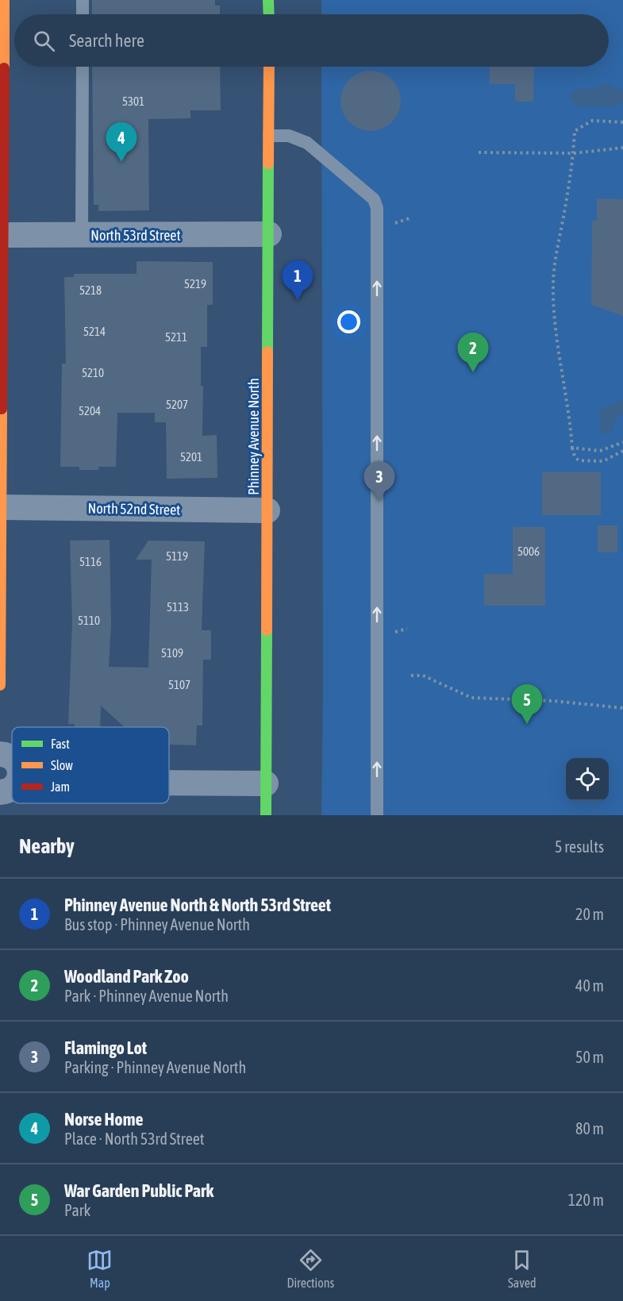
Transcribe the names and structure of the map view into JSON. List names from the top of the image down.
{
  "streets": {
    "street": ["North 53rd Street", "Phinney Avenue North", "North 52nd Street"]
  },
  "crossings": [
    ["North 53rd Street", "Phinney Avenue North"],
    ["Phinney Avenue North", "North 52nd Street"]
  ],
  "house_numbers": [
    "5301",
    "5219",
    "5218",
    "5214",
    "5211",
    "5210",
    "5207",
    "5204",
    "5201",
    "5006",
    "5119",
    "5116",
    "5113",
    "5110",
    "5109",
    "5107"
  ],
  "legend": ["Fast", "Slow", "Jam"],
  "page": {
    "search": "Search here",
    "pins": [
      "4",
      "1",
      "2",
      "3",
      "5"
    ],
    "heading": ["Nearby", "5 results"],
    "list": [
      {
        "mark": "1",
        "name": "Phinney Avenue North & North 53rd Street",
        "note": "Bus stop · Phinney Avenue North",
        "value": "20 m"
      },
      {
        "mark": "2",
        "name": "Woodland Park Zoo",
        "note": "Park · Phinney Avenue North",
        "value": "40 m"
      },
      {
        "mark": "3",
        "name": "Flamingo Lot",
        "note": "Parking · Phinney Avenue North",
        "value": "50 m"
      },
      {
        "mark": "4",
        "name": "Norse Home",
        "note": "Place · North 53rd Street",
        "value": "80 m"
      },
      {
        "mark": "5",
        "name": "War Garden Public Park",
        "note": "Park",
        "value": "120 m"
      }
    ],
    "nav": ["Map", "Directions", "Saved"]
  }
}
